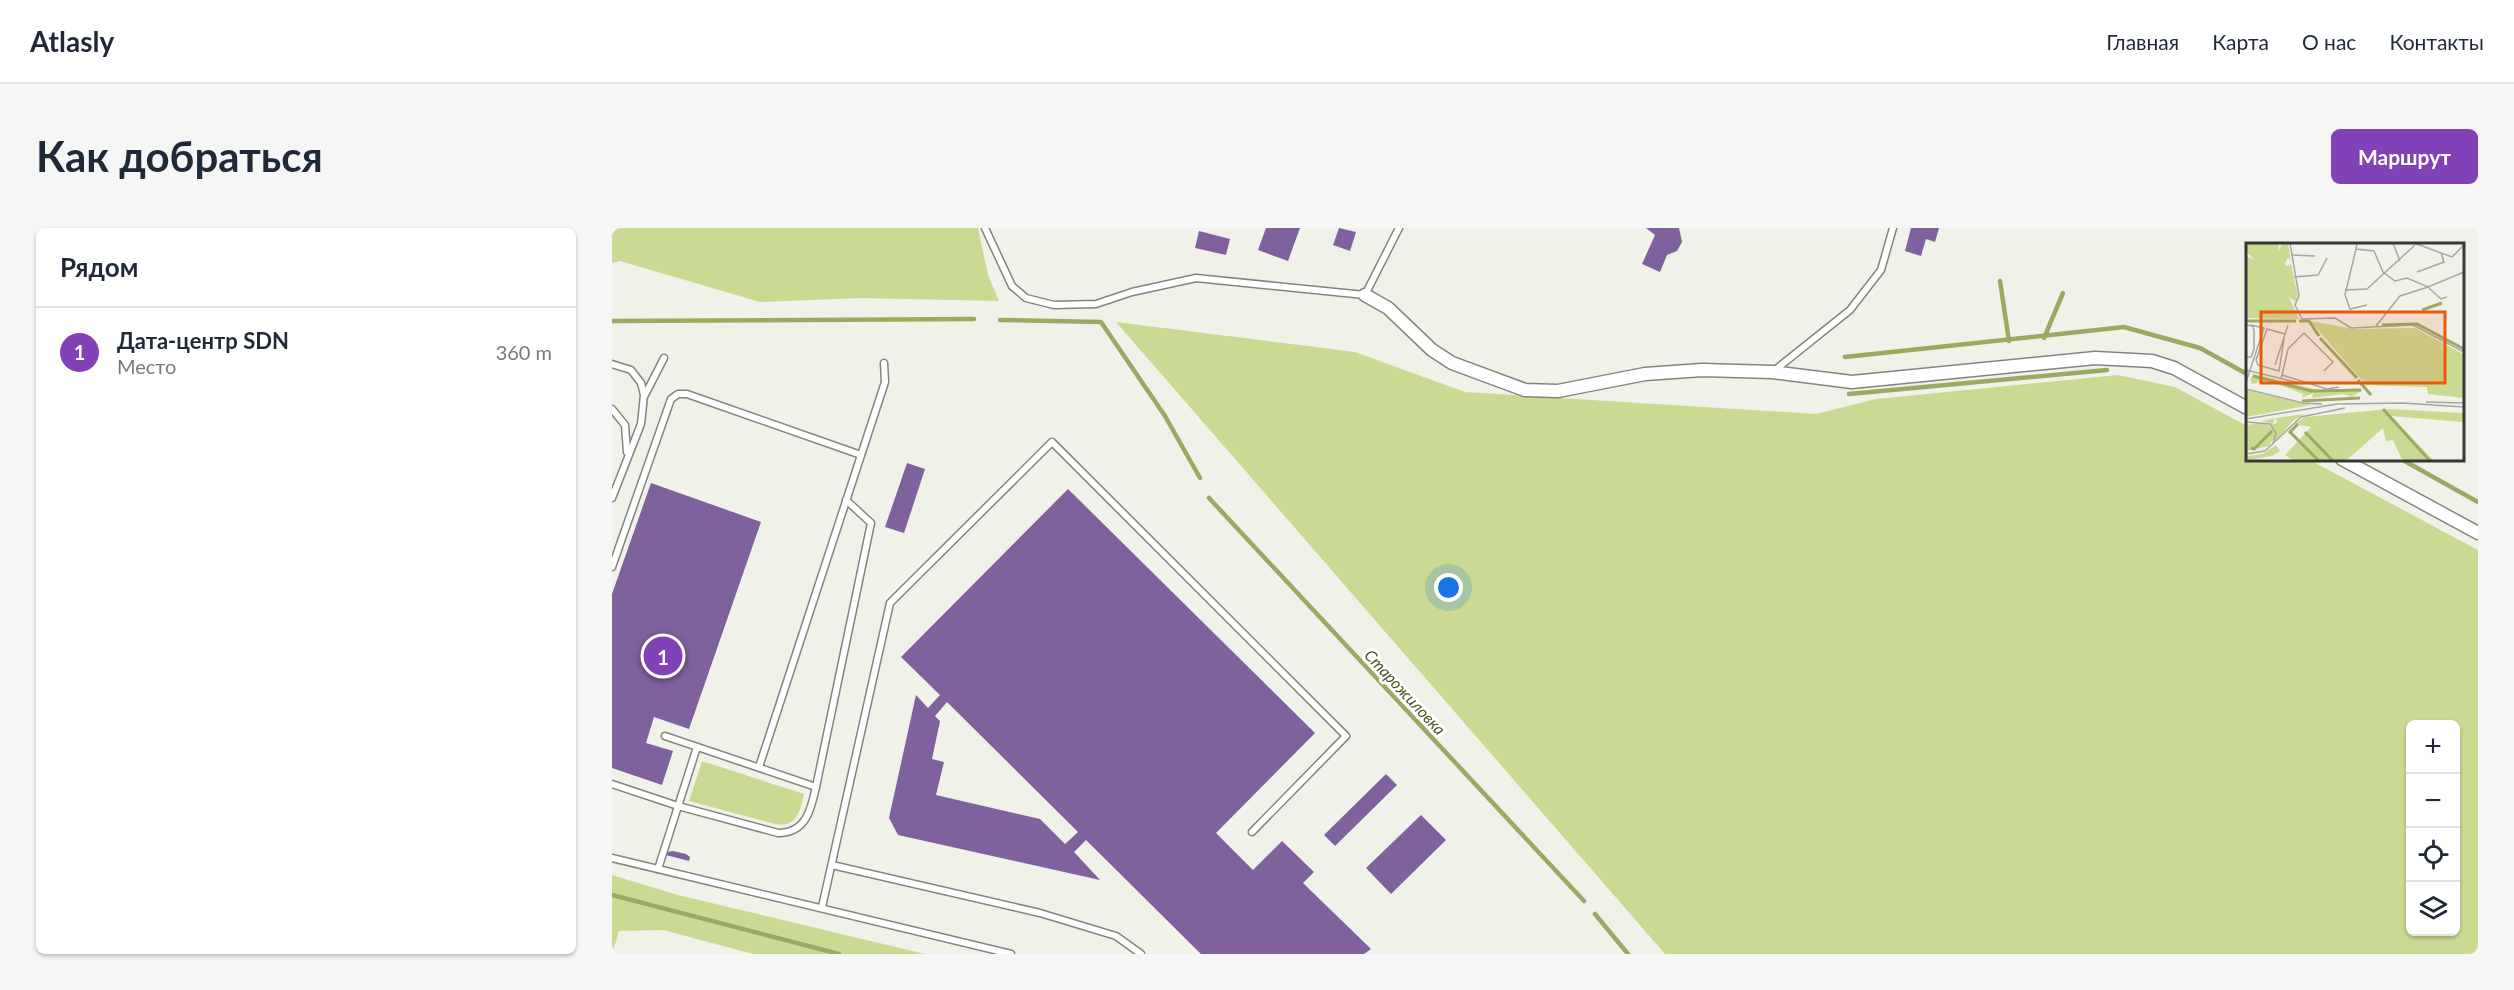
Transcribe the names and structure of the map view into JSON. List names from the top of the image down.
{
  "water": ["Старожиловка"],
  "page": {
    "header": "Atlasly",
    "nav": [
      "Главная",
      "Карта",
      "О нас",
      "Контакты"
    ],
    "buttons": "Маршрут",
    "title": "Как добраться",
    "heading": "Рядом",
    "list": [
      {
        "mark": "1",
        "name": "Дата-центр SDN",
        "note": "Место",
        "value": "360 m"
      }
    ],
    "pins": "1",
    "map_buttons": ["+", "−"]
  }
}
